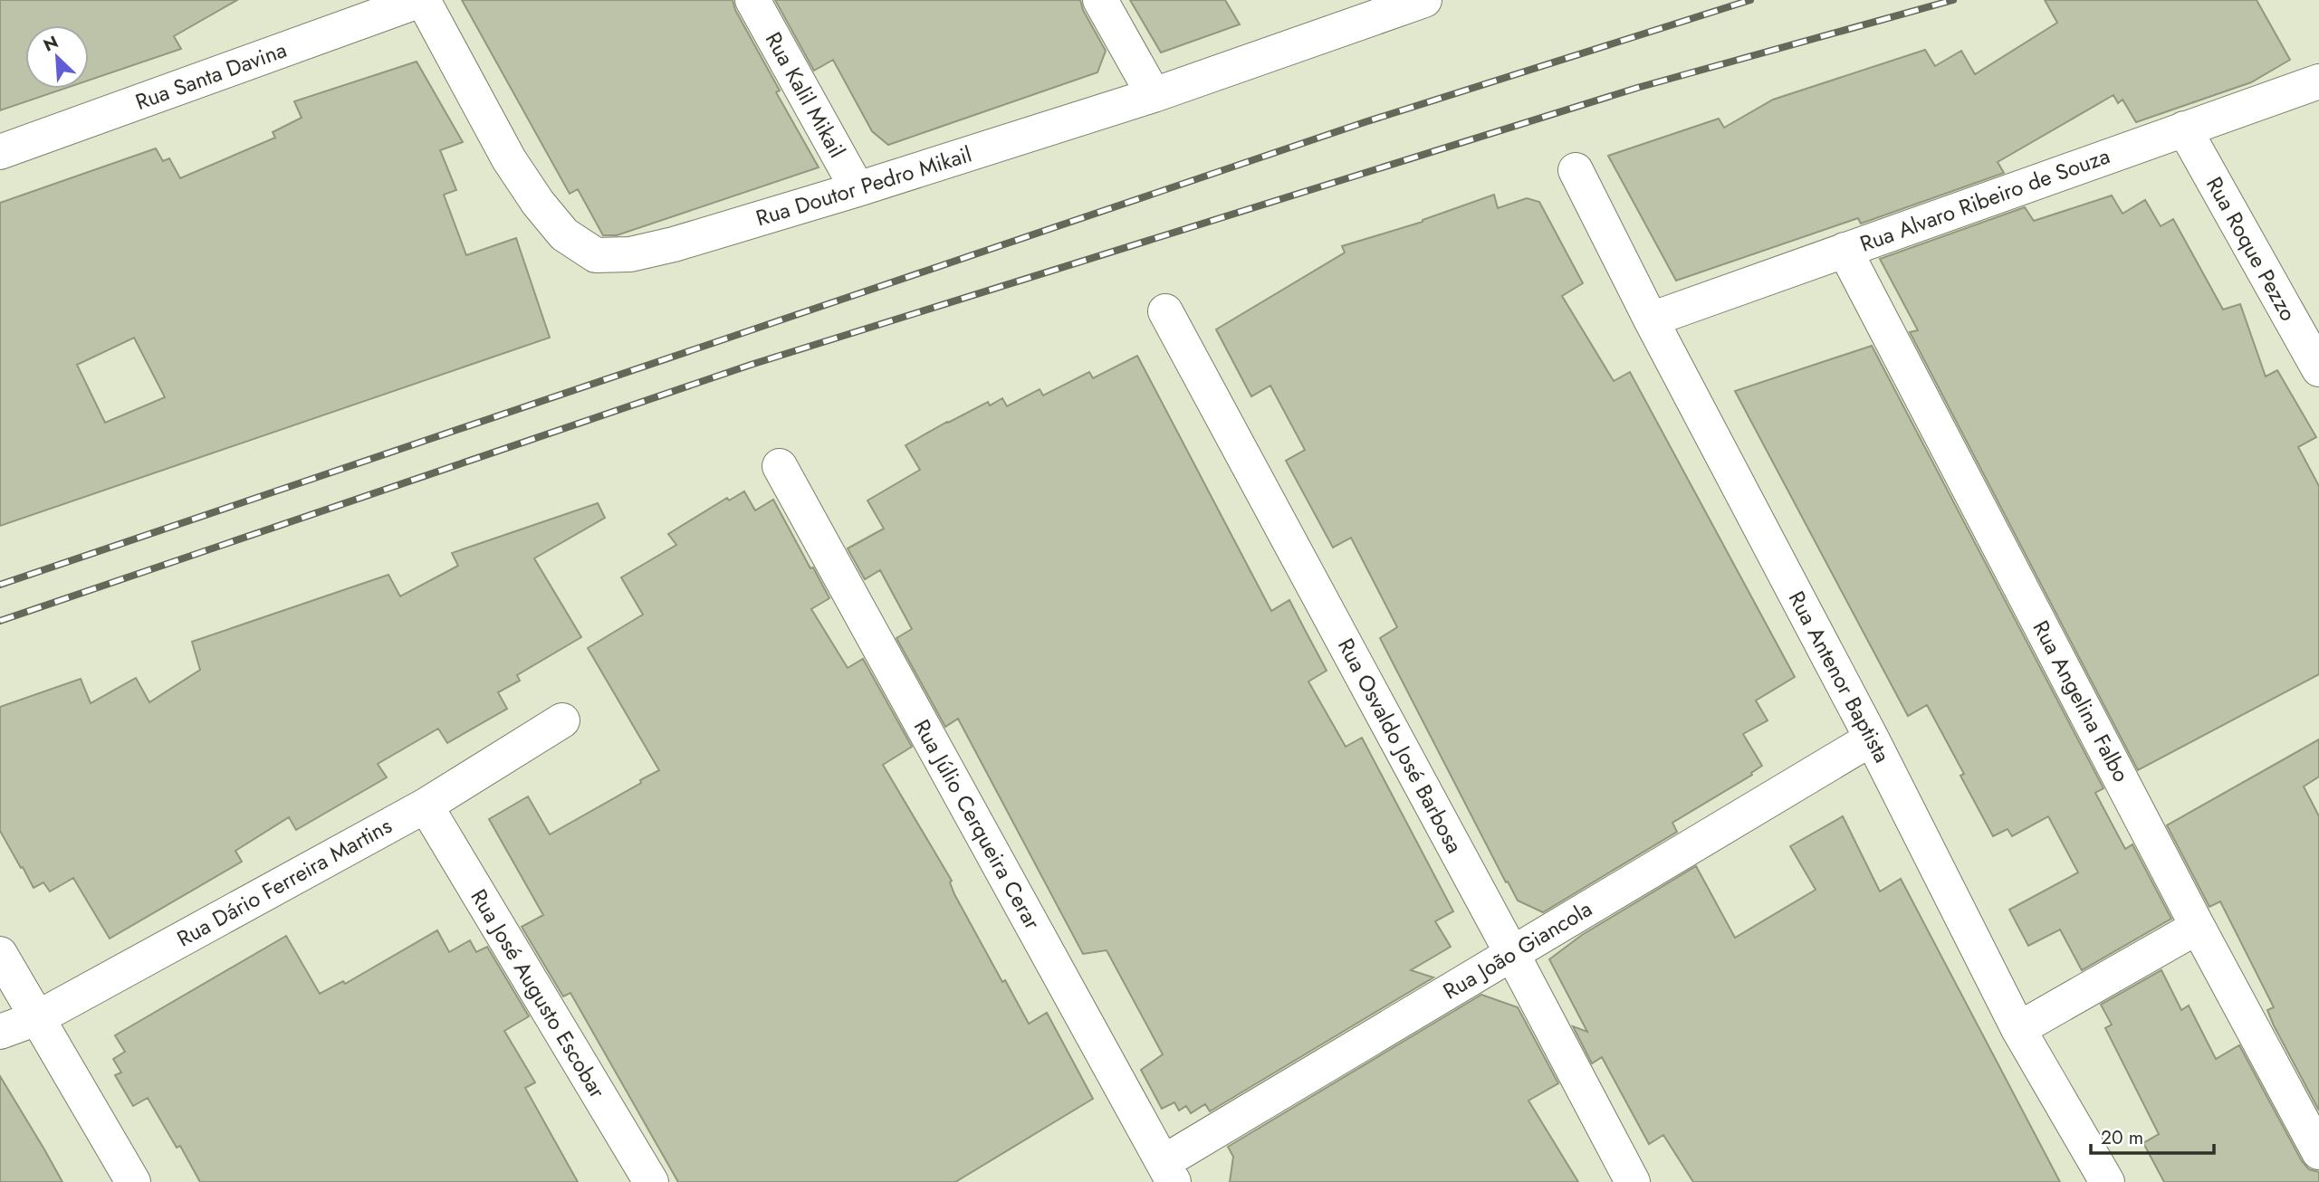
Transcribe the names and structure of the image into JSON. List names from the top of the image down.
{
  "streets": {
    "street": [
      "Rua Santa Davina",
      "Rua Kalil Mikail",
      "Rua Doutor Pedro Mikail",
      "Rua Alvaro Ribeiro de Souza",
      "Rua Roque Pezzo",
      "Rua Antenor Baptista",
      "Rua Angelina Falbo",
      "Rua Osvaldo José Barbosa",
      "Rua Júlio Cerqueira Cerar",
      "Rua Dário Ferreira Martins",
      "Rua João Giancola",
      "Rua José Augusto Escobar"
    ]
  },
  "crossings": [
    ["Rua Santa Davina", "Rua Doutor Pedro Mikail"],
    ["Rua Kalil Mikail", "Rua Doutor Pedro Mikail"],
    ["Rua Alvaro Ribeiro de Souza", "Rua Roque Pezzo"],
    ["Rua Alvaro Ribeiro de Souza", "Rua Antenor Baptista"],
    ["Rua Alvaro Ribeiro de Souza", "Rua Angelina Falbo"],
    ["Rua Antenor Baptista", "Rua João Giancola"],
    ["Rua Osvaldo José Barbosa", "Rua João Giancola"],
    ["Rua Júlio Cerqueira Cerar", "Rua João Giancola"],
    ["Rua Dário Ferreira Martins", "Rua José Augusto Escobar"]
  ],
  "scale_bar": "20 m",
  "north": "top left"
}
